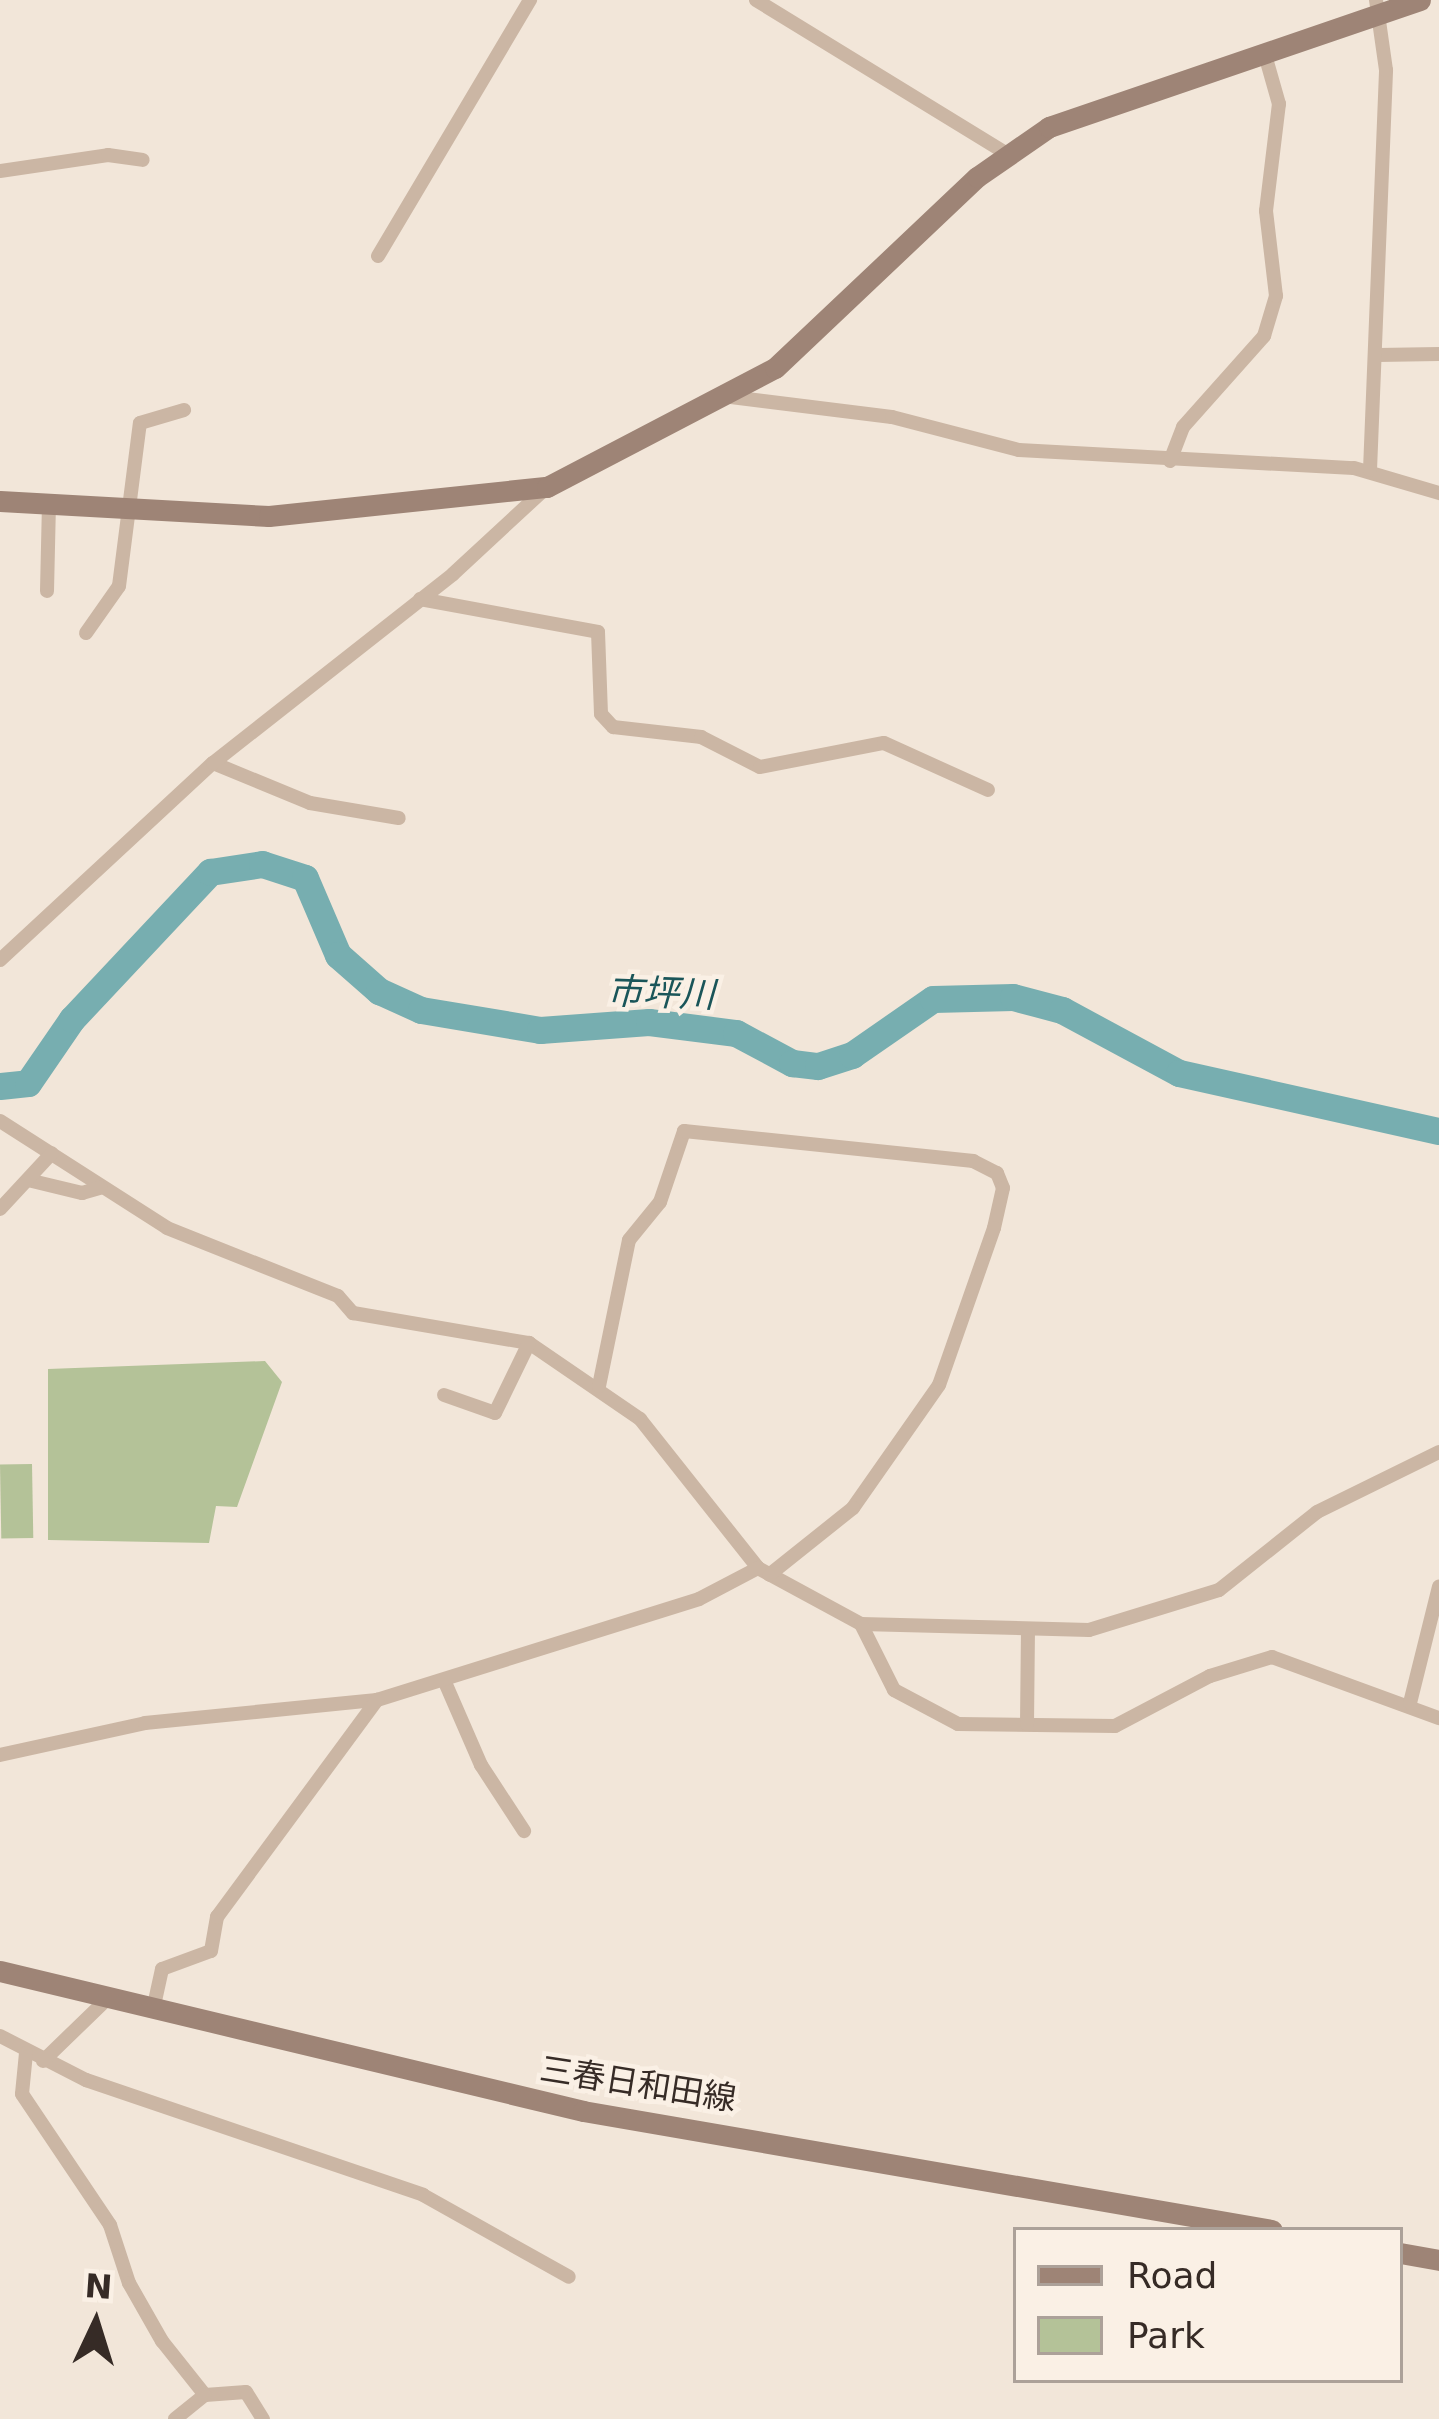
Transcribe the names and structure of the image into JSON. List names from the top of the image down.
{
  "streets": {
    "street": ["三春日和田線"]
  },
  "water": ["市坪川"],
  "legend": ["Road", "Park"],
  "north": "top"
}
